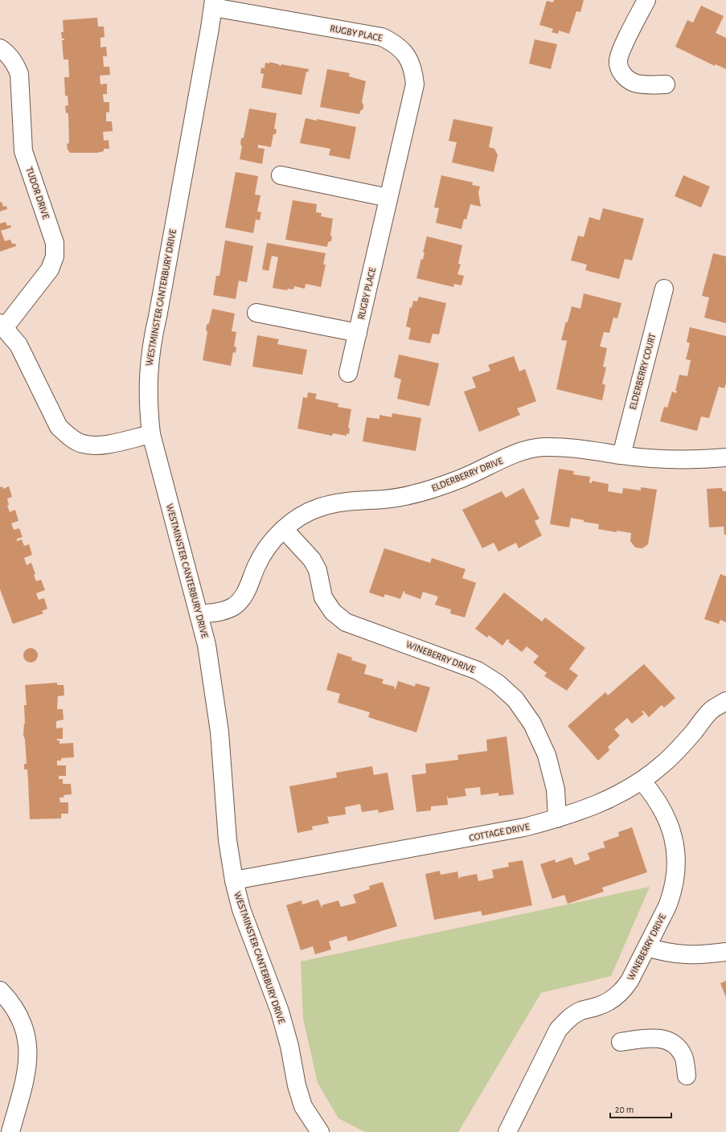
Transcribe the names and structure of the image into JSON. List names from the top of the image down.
{
  "streets": {
    "street": [
      "RUGBY PLACE",
      "TUDOR DRIVE",
      "WESTMINSTER CANTERBURY DRIVE",
      "ELDERBERRY COURT",
      "ELDERBERRY DRIVE",
      "WINEBERRY DRIVE",
      "COTTAGE DRIVE"
    ]
  },
  "crossings": [
    ["RUGBY PLACE", "WESTMINSTER CANTERBURY DRIVE"],
    ["TUDOR DRIVE", "WESTMINSTER CANTERBURY DRIVE"],
    ["WESTMINSTER CANTERBURY DRIVE", "ELDERBERRY DRIVE"],
    ["WESTMINSTER CANTERBURY DRIVE", "COTTAGE DRIVE"],
    ["ELDERBERRY COURT", "ELDERBERRY DRIVE"],
    ["ELDERBERRY DRIVE", "WINEBERRY DRIVE"],
    ["WINEBERRY DRIVE", "COTTAGE DRIVE"]
  ],
  "scale_bar": "20 m"
}
